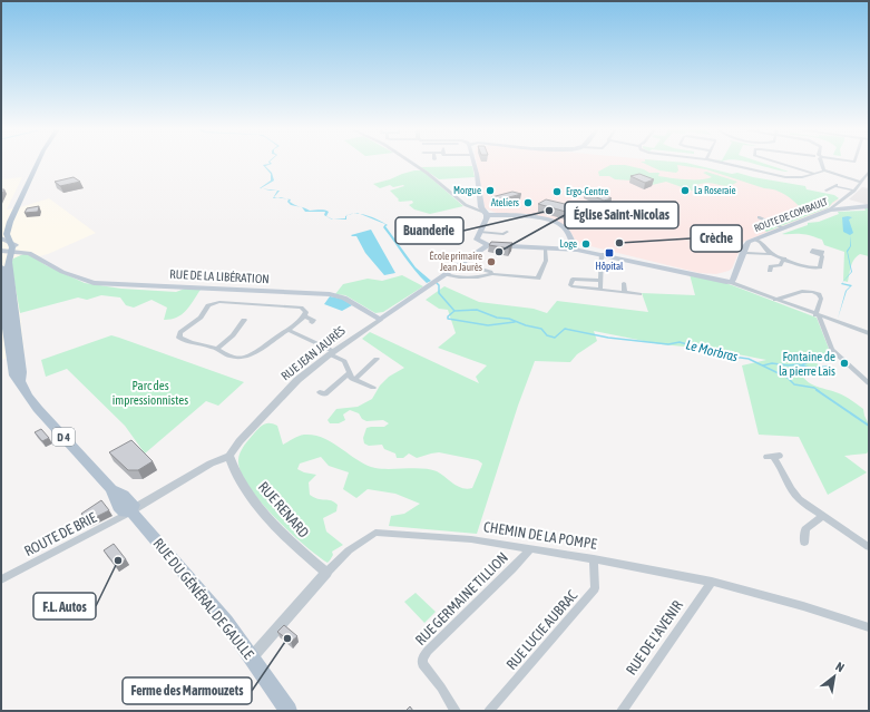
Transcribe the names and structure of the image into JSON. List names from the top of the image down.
{
  "streets": {
    "main road": [
      "ROUTE DE COMBAULT",
      "RUE DE LA LIBÉRATION",
      "RUE JEAN JAURÈS",
      "D 4",
      "RUE DU GÉNÉRAL DE GAULLE"
    ],
    "street": [
      "RUE RENARD",
      "ROUTE DE BRIE",
      "CHEMIN DE LA POMPE",
      "RUE GERMAINE TILLION",
      "RUE LUCIE AUBRAC",
      "RUE DE L'AVENIR"
    ]
  },
  "crossings": [
    ["RUE DE LA LIBÉRATION", "RUE JEAN JAURÈS"],
    ["RUE DE LA LIBÉRATION", "RUE DU GÉNÉRAL DE GAULLE"],
    ["RUE JEAN JAURÈS", "RUE RENARD"],
    ["RUE RENARD", "CHEMIN DE LA POMPE"],
    ["ROUTE DE BRIE", "RUE DU GÉNÉRAL DE GAULLE"],
    ["CHEMIN DE LA POMPE", "RUE DU GÉNÉRAL DE GAULLE"],
    ["CHEMIN DE LA POMPE", "RUE GERMAINE TILLION"],
    ["CHEMIN DE LA POMPE", "RUE LUCIE AUBRAC"],
    ["CHEMIN DE LA POMPE", "RUE DE L'AVENIR"]
  ],
  "water": ["Le Morbras"],
  "parks": ["Parc des impressionnistes"],
  "places": {
    "other": [
      "Morgue",
      "La Roseraie",
      "Ergo-Centre",
      "Ateliers",
      "Buanderie",
      "Crèche",
      "Loge",
      "Église Saint-Nicolas",
      "École primaire Jean Jaurès",
      "Fontaine de la pierre Lais",
      "F.L. Autos",
      "Ferme des Marmouzets"
    ],
    "transit": ["Hôpital"]
  },
  "north": "top right"
}
